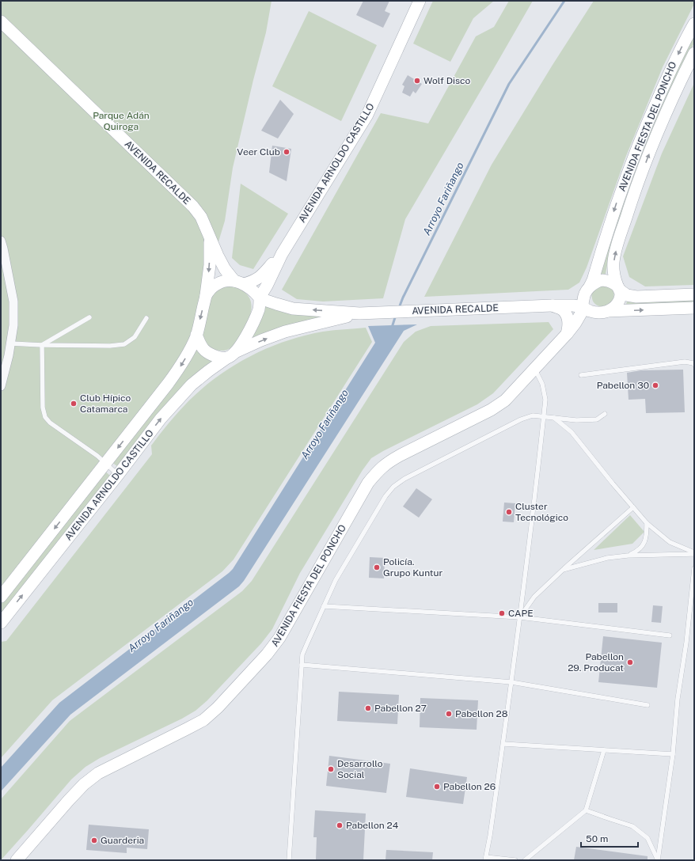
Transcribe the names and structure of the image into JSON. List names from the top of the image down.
{
  "streets": {
    "main road": ["AVENIDA FIESTA DEL PONCHO", "AVENIDA ARNOLDO CASTILLO", "AVENIDA RECALDE"]
  },
  "crossings": [
    ["AVENIDA FIESTA DEL PONCHO", "AVENIDA RECALDE"],
    ["AVENIDA ARNOLDO CASTILLO", "AVENIDA RECALDE"]
  ],
  "water": ["Arroyo Fariñango"],
  "parks": ["Parque Adán Quiroga"],
  "places": [
    "Wolf Disco",
    "Veer Club",
    "Pabellon 30",
    "Club Hípico Catamarca",
    "Cluster Tecnológico",
    "Policía. Grupo Kuntur",
    "CAPE",
    "Pabellon 29. Producat",
    "Pabellon 27",
    "Pabellon 28",
    "Desarrollo Social",
    "Pabellon 26",
    "Pabellon 24",
    "Guarderia"
  ],
  "scale_bar": "50 m"
}
